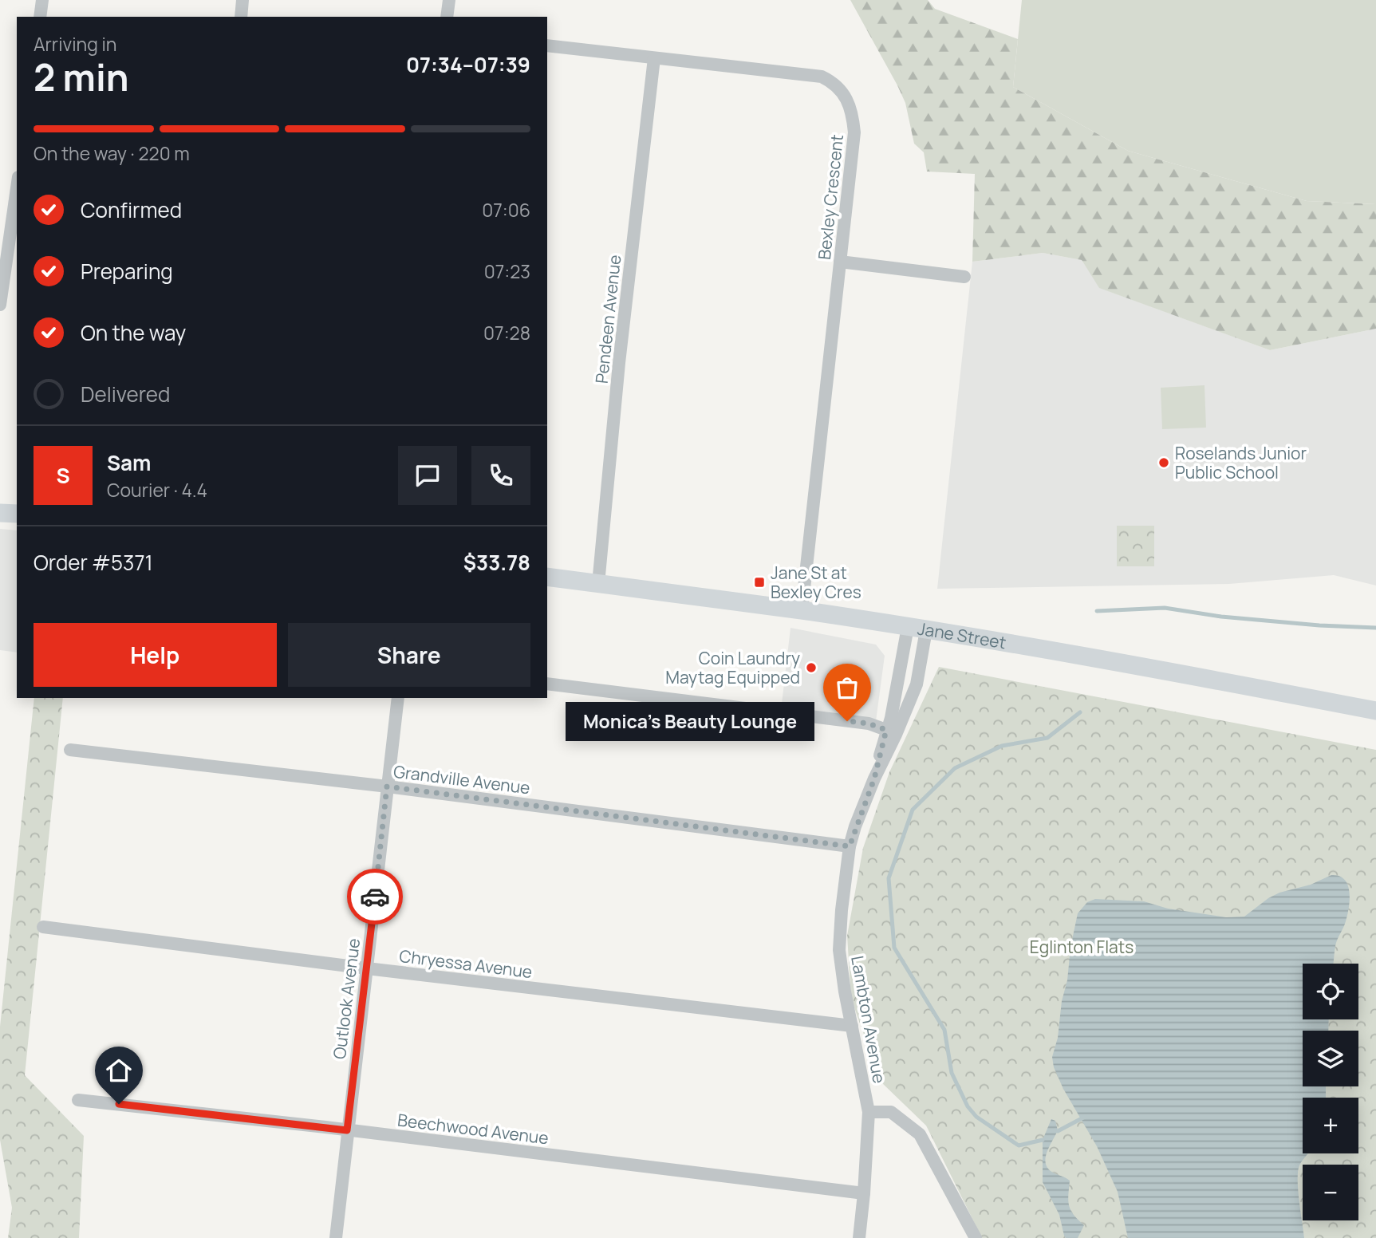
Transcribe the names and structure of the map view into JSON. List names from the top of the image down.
{
  "streets": {
    "main road": ["Jane Street"],
    "street": [
      "Bexley Crescent",
      "Pendeen Avenue",
      "Grandville Avenue",
      "Chryessa Avenue",
      "Outlook Avenue",
      "Lambton Avenue",
      "Beechwood Avenue"
    ]
  },
  "crossings": [
    ["Bexley Crescent", "Pendeen Avenue"],
    ["Bexley Crescent", "Jane Street"],
    ["Pendeen Avenue", "Jane Street"],
    ["Jane Street", "Lambton Avenue"],
    ["Grandville Avenue", "Outlook Avenue"],
    ["Grandville Avenue", "Lambton Avenue"],
    ["Chryessa Avenue", "Outlook Avenue"],
    ["Chryessa Avenue", "Lambton Avenue"],
    ["Outlook Avenue", "Beechwood Avenue"],
    ["Lambton Avenue", "Beechwood Avenue"]
  ],
  "parks": ["Eglinton Flats"],
  "places": {
    "other": ["Roselands Junior Public School", "Coin Laundry Maytag Equipped", "Monica's Beauty Lounge"],
    "transit": ["Jane St at Bexley Cres"]
  },
  "page": {
    "heading": ["2 min", "Arriving in", "07:34–07:39"],
    "panel": [
      "Sam",
      "Courier · 4.4",
      "Order #5371",
      "$33.78"
    ],
    "bar": "On the way · 220 m",
    "list": [
      ["Confirmed", "07:06"],
      ["Preparing", "07:23"],
      ["On the way", "07:28"],
      "Delivered"
    ],
    "round": "S",
    "buttons": ["Help", "Share"],
    "bubble": "Monica's Beauty Lounge",
    "map_buttons": ["+", "−"]
  }
}
